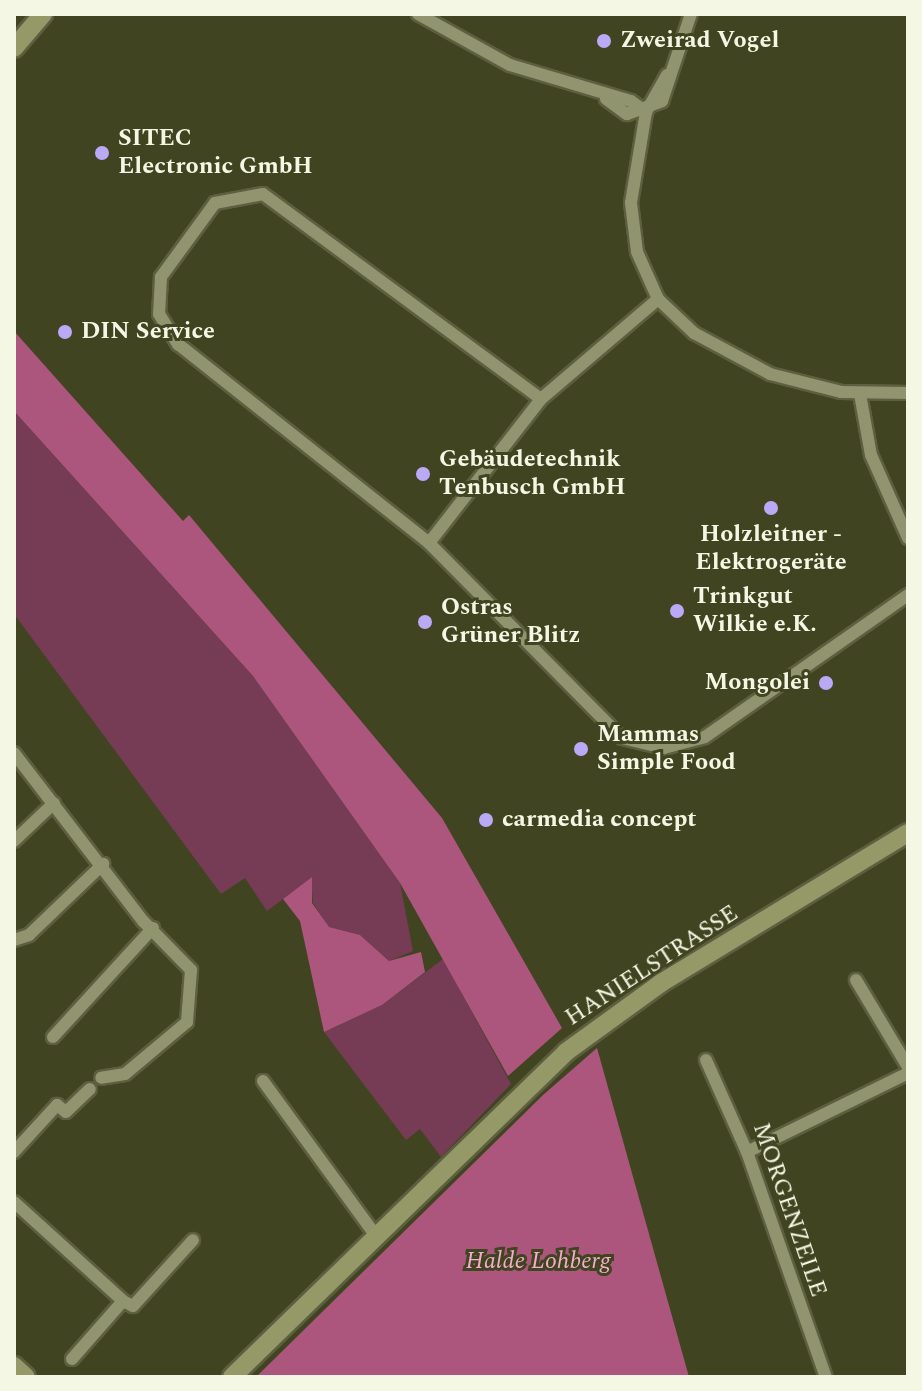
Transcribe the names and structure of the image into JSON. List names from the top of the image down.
{
  "streets": {
    "main road": ["HANIELSTRASSE"],
    "street": ["MORGENZEILE"]
  },
  "parks": ["Halde Lohberg"],
  "places": [
    "Zweirad Vogel",
    "SITEC Electronic GmbH",
    "DIN Service",
    "Gebäudetechnik Tenbusch GmbH",
    "Holzleitner - Elektrogeräte",
    "Trinkgut Wilkie e.K.",
    "Ostras Grüner Blitz",
    "Mongolei",
    "Mammas Simple Food",
    "carmedia concept"
  ]
}
